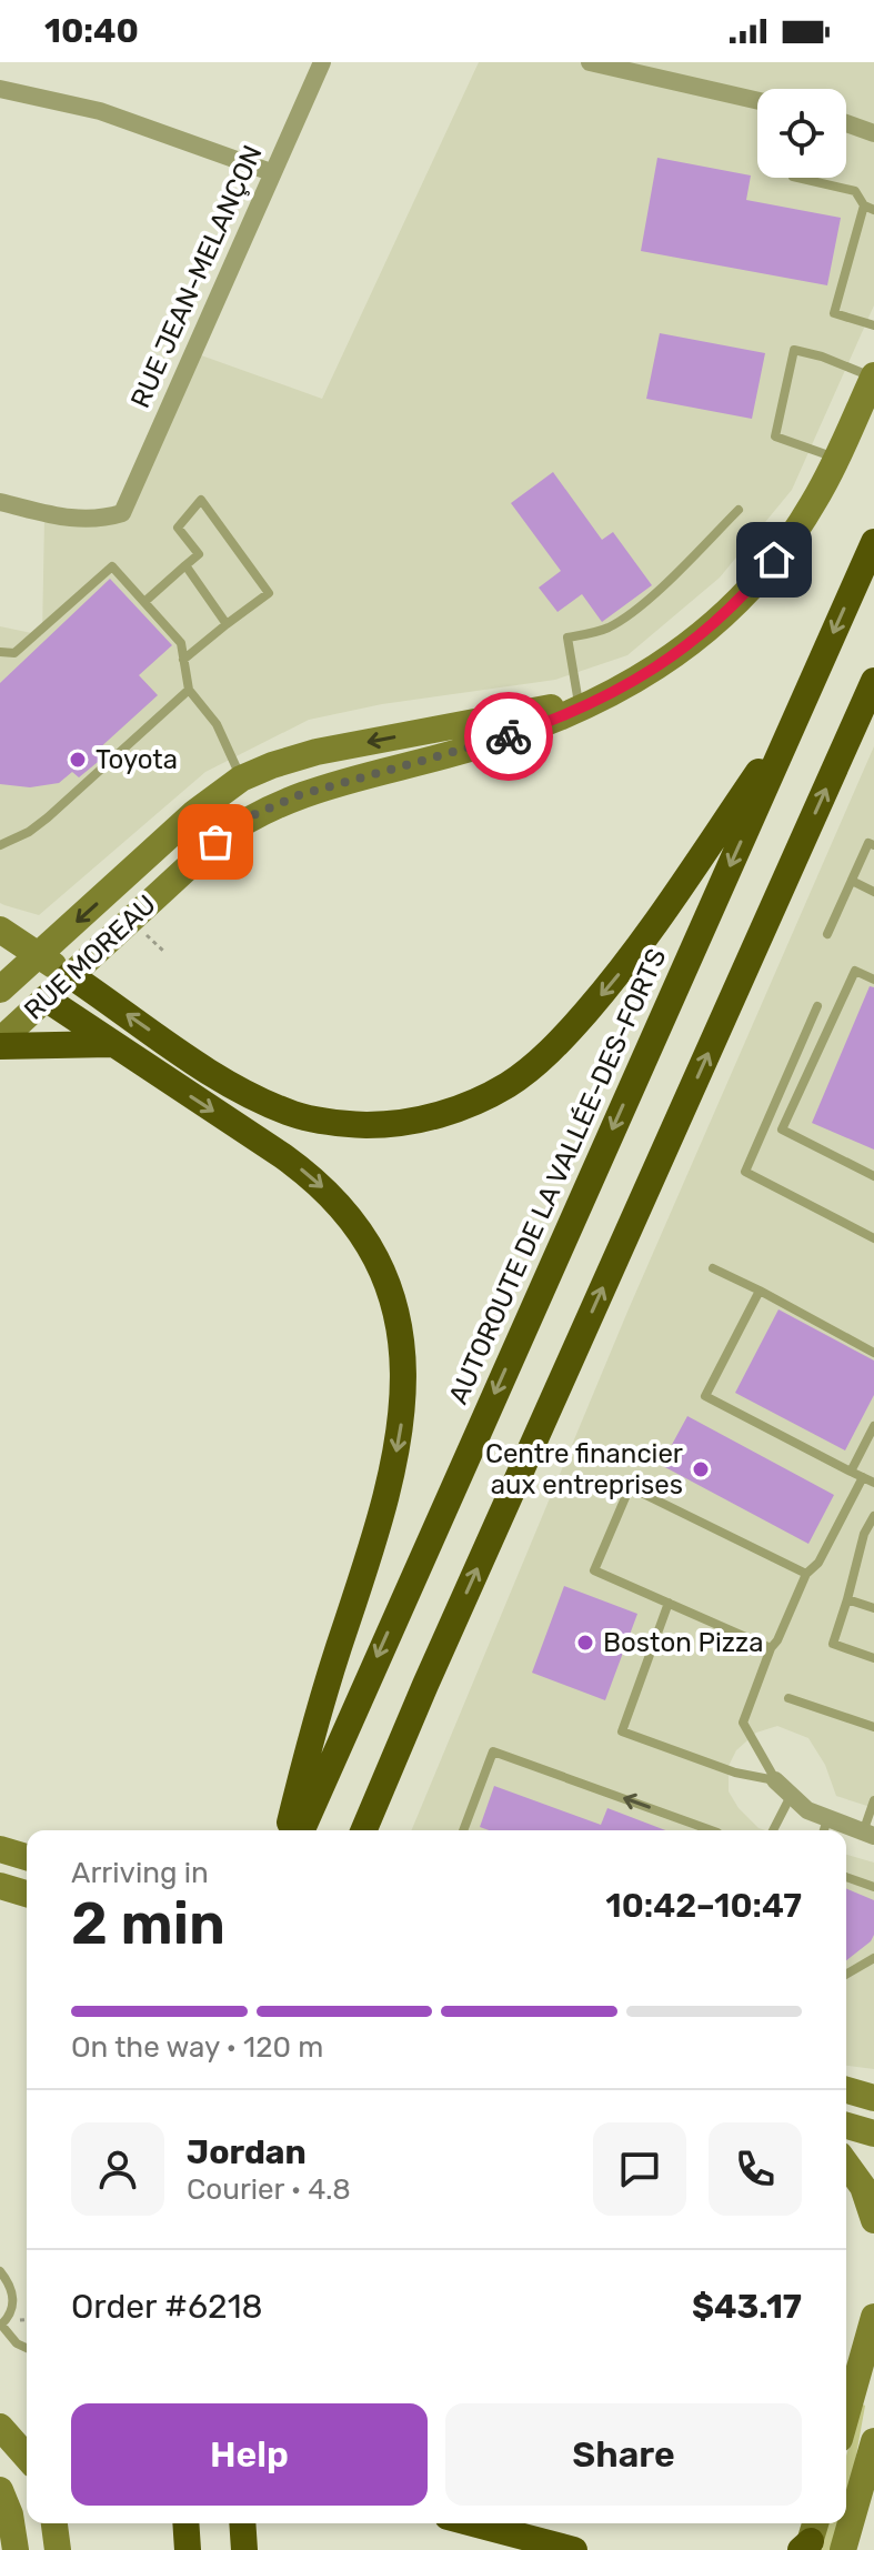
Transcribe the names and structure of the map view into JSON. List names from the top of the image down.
{
  "streets": {
    "highway": ["AUTOROUTE DE LA VALLÉE-DES-FORTS"],
    "street": ["RUE JEAN-MELANÇON", "RUE MOREAU"]
  },
  "places": ["Toyota", "Centre financier aux entreprises", "Boston Pizza"],
  "page": {
    "status": "10:40",
    "heading": ["2 min", "Arriving in", "10:42–10:47"],
    "panel": [
      "Jordan",
      "Courier · 4.8",
      "Order #6218",
      "$43.17"
    ],
    "bar": "On the way · 120 m",
    "buttons": ["Help", "Share"]
  }
}
